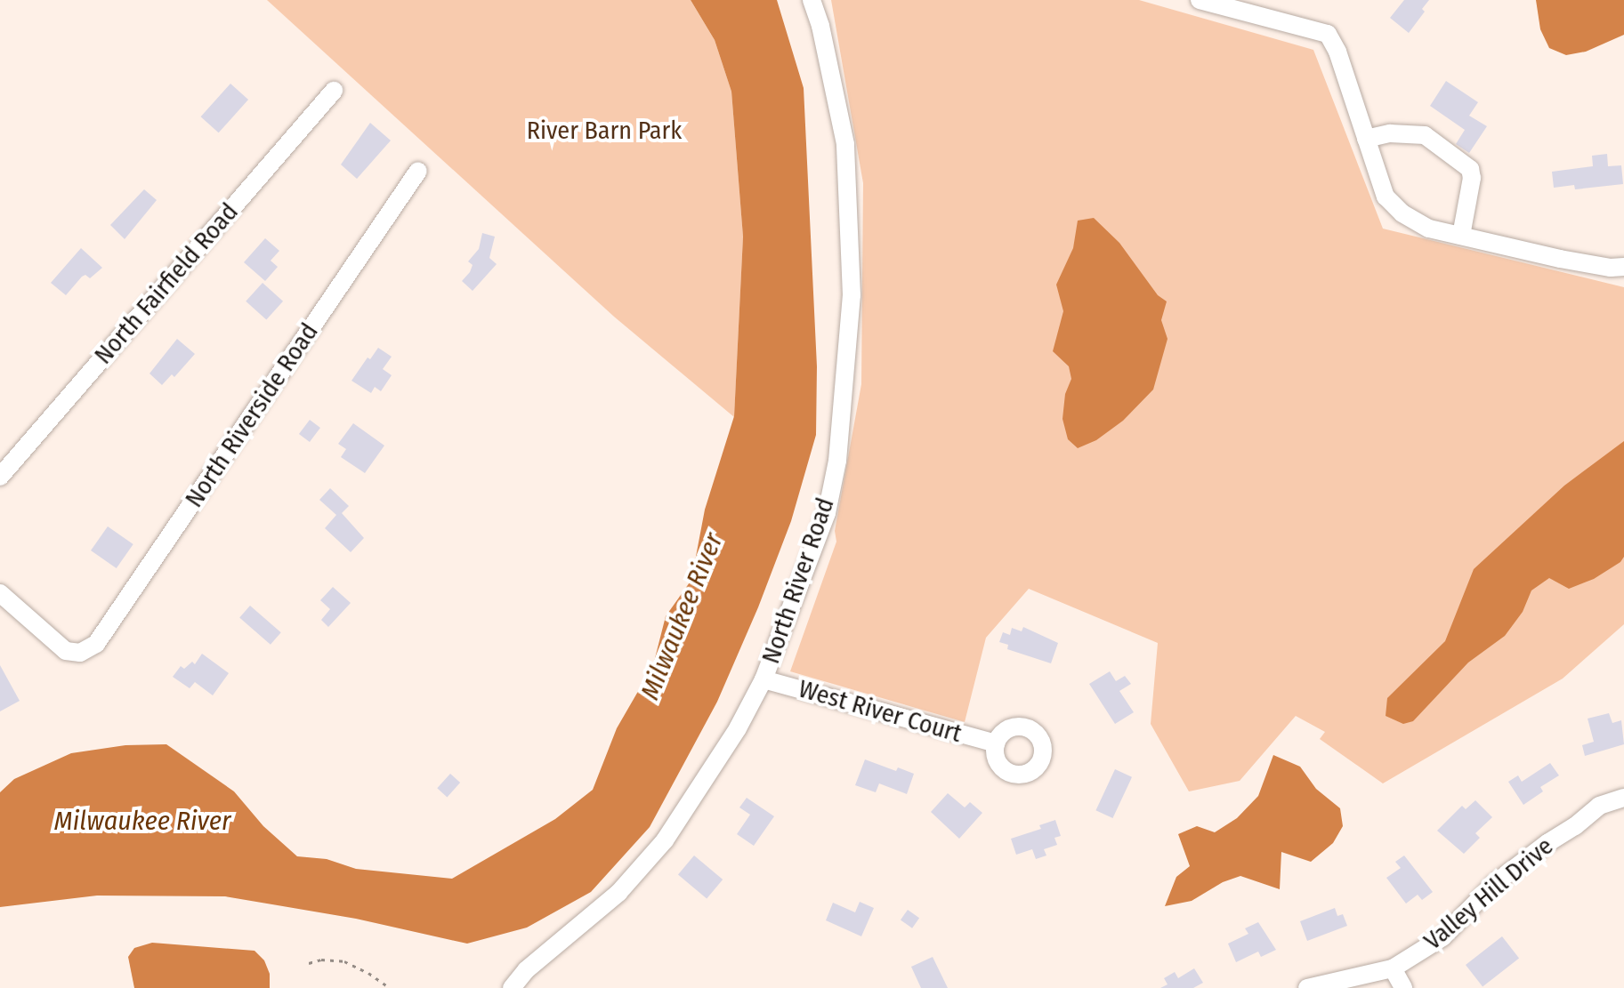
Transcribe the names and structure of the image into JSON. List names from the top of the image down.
{
  "streets": {
    "street": [
      "North Fairfield Road",
      "North Riverside Road",
      "North River Road",
      "West River Court",
      "Valley Hill Drive"
    ]
  },
  "crossings": [
    ["North River Road", "West River Court"]
  ],
  "water": ["Milwaukee River"],
  "parks": ["River Barn Park"]
}
